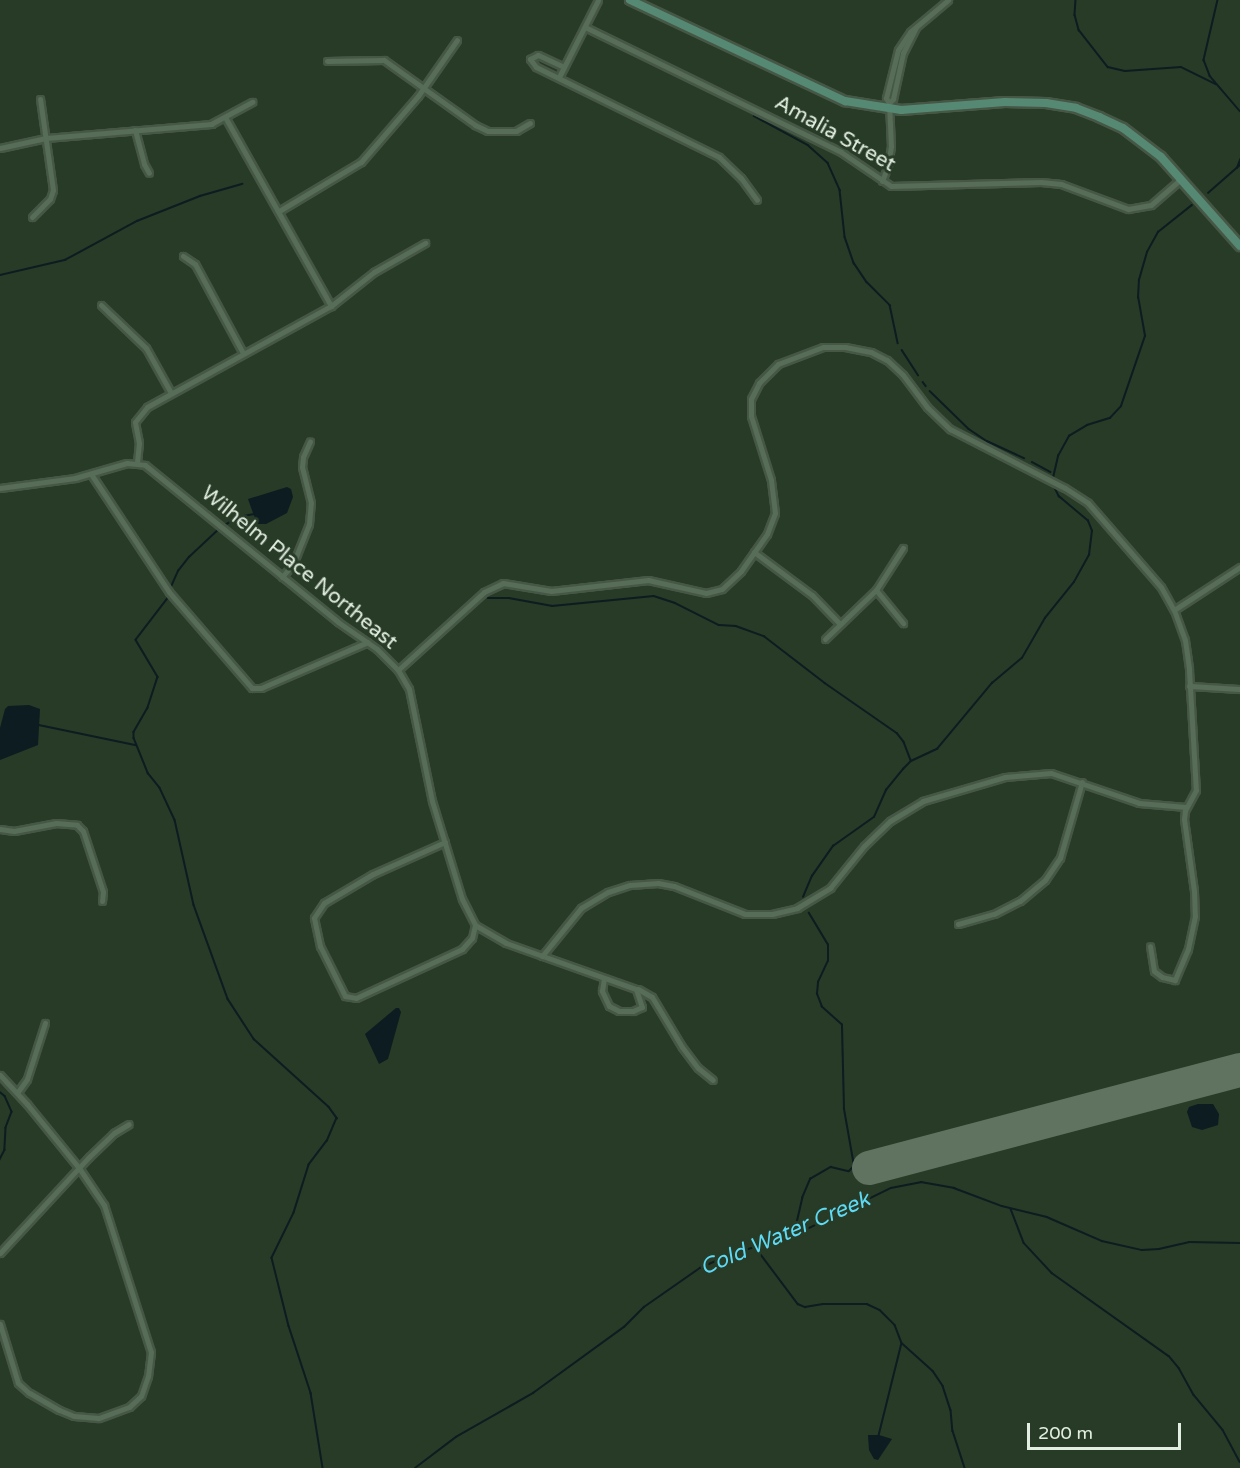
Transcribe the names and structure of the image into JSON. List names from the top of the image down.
{
  "streets": {
    "street": ["Amalia Street", "Wilhelm Place Northeast"]
  },
  "water": ["Cold Water Creek"],
  "scale_bar": "200 m"
}
